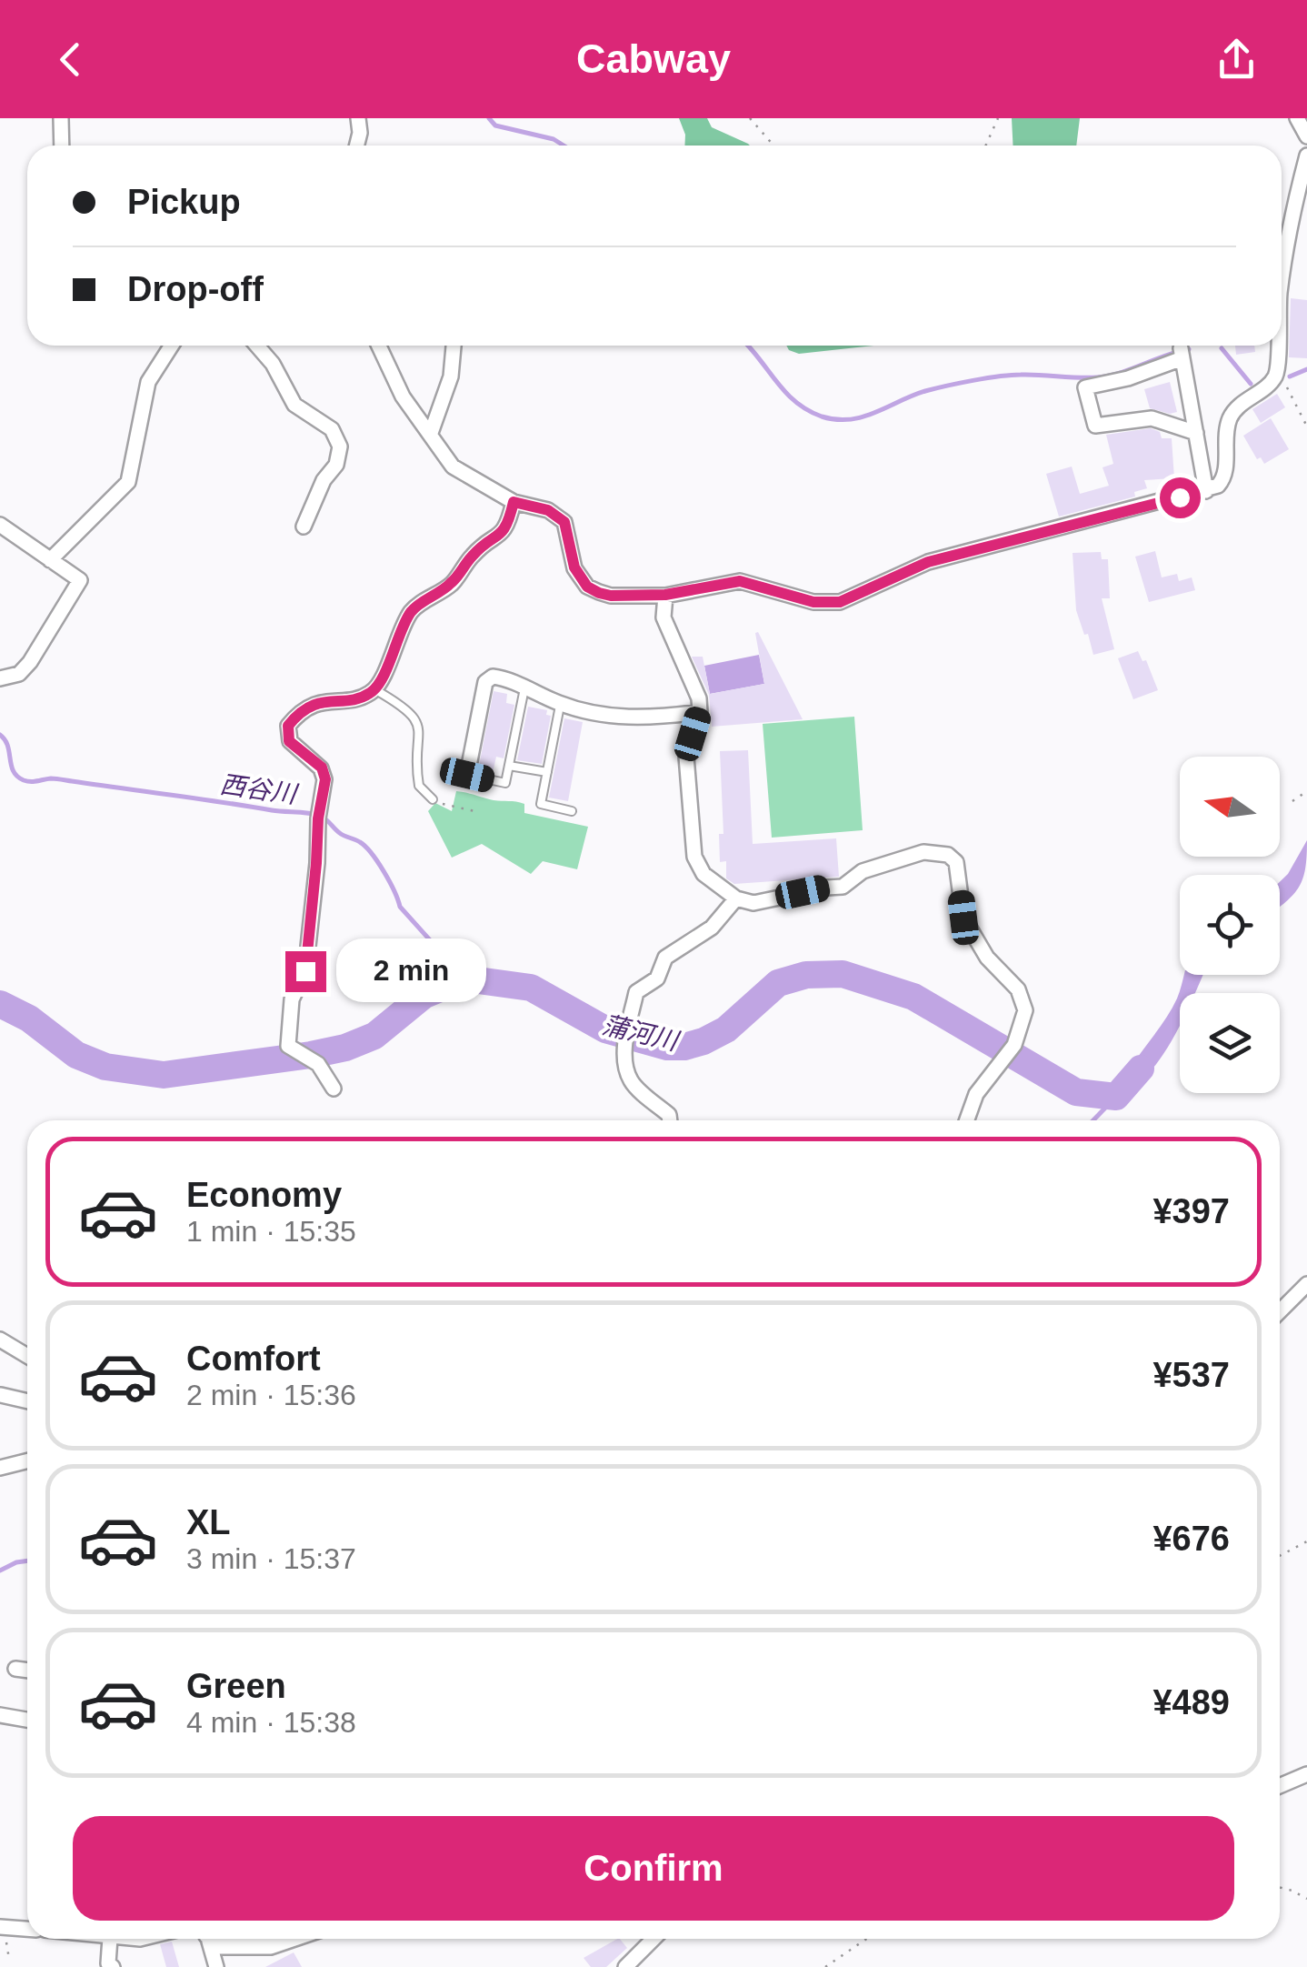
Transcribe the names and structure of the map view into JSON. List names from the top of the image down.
{
  "water": ["西谷川", "蒲河川"],
  "north": "left",
  "page": {
    "header": "Cabway",
    "banner": ["Pickup", "Drop-off"],
    "bubble": "2 min",
    "list": [
      {
        "name": "Economy",
        "note": "1 min · 15:35",
        "value": "¥397"
      },
      {
        "name": "Comfort",
        "note": "2 min · 15:36",
        "value": "¥537"
      },
      {
        "name": "XL",
        "note": "3 min · 15:37",
        "value": "¥676"
      },
      {
        "name": "Green",
        "note": "4 min · 15:38",
        "value": "¥489"
      }
    ],
    "buttons": "Confirm"
  }
}
